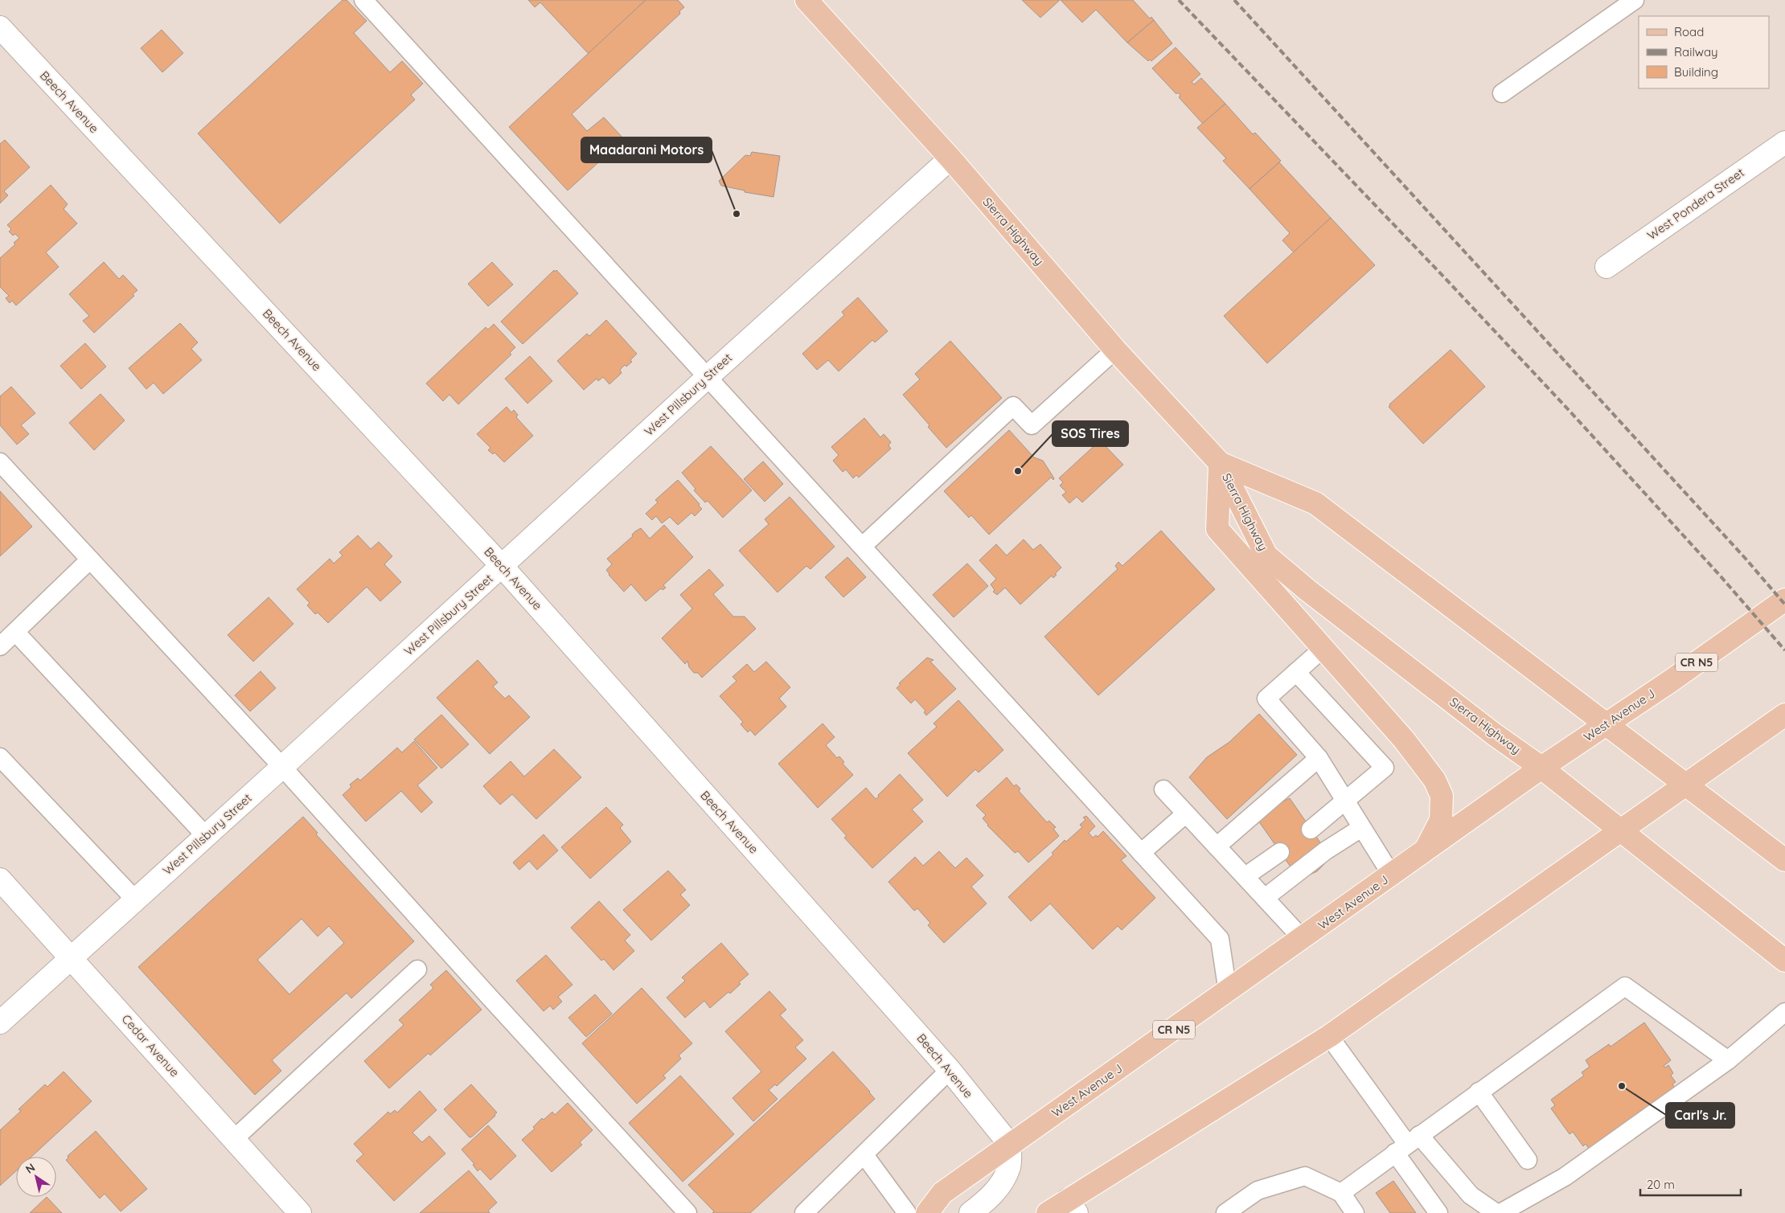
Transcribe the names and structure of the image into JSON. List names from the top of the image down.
{
  "streets": {
    "main road": ["Sierra Highway", "CR N5", "West Avenue J"],
    "street": [
      "Beech Avenue",
      "West Pondera Street",
      "West Pillsbury Street",
      "Cedar Avenue"
    ]
  },
  "crossings": [
    ["Beech Avenue", "West Pillsbury Street"],
    ["Beech Avenue", "West Avenue J"],
    ["Sierra Highway", "West Pillsbury Street"],
    ["Sierra Highway", "West Avenue J"],
    ["West Pillsbury Street", "Cedar Avenue"]
  ],
  "places": ["Maadarani Motors", "SOS Tires", "Carl's Jr."],
  "legend": ["Road", "Railway", "Building"],
  "scale_bar": "20 m",
  "north": "top left"
}
